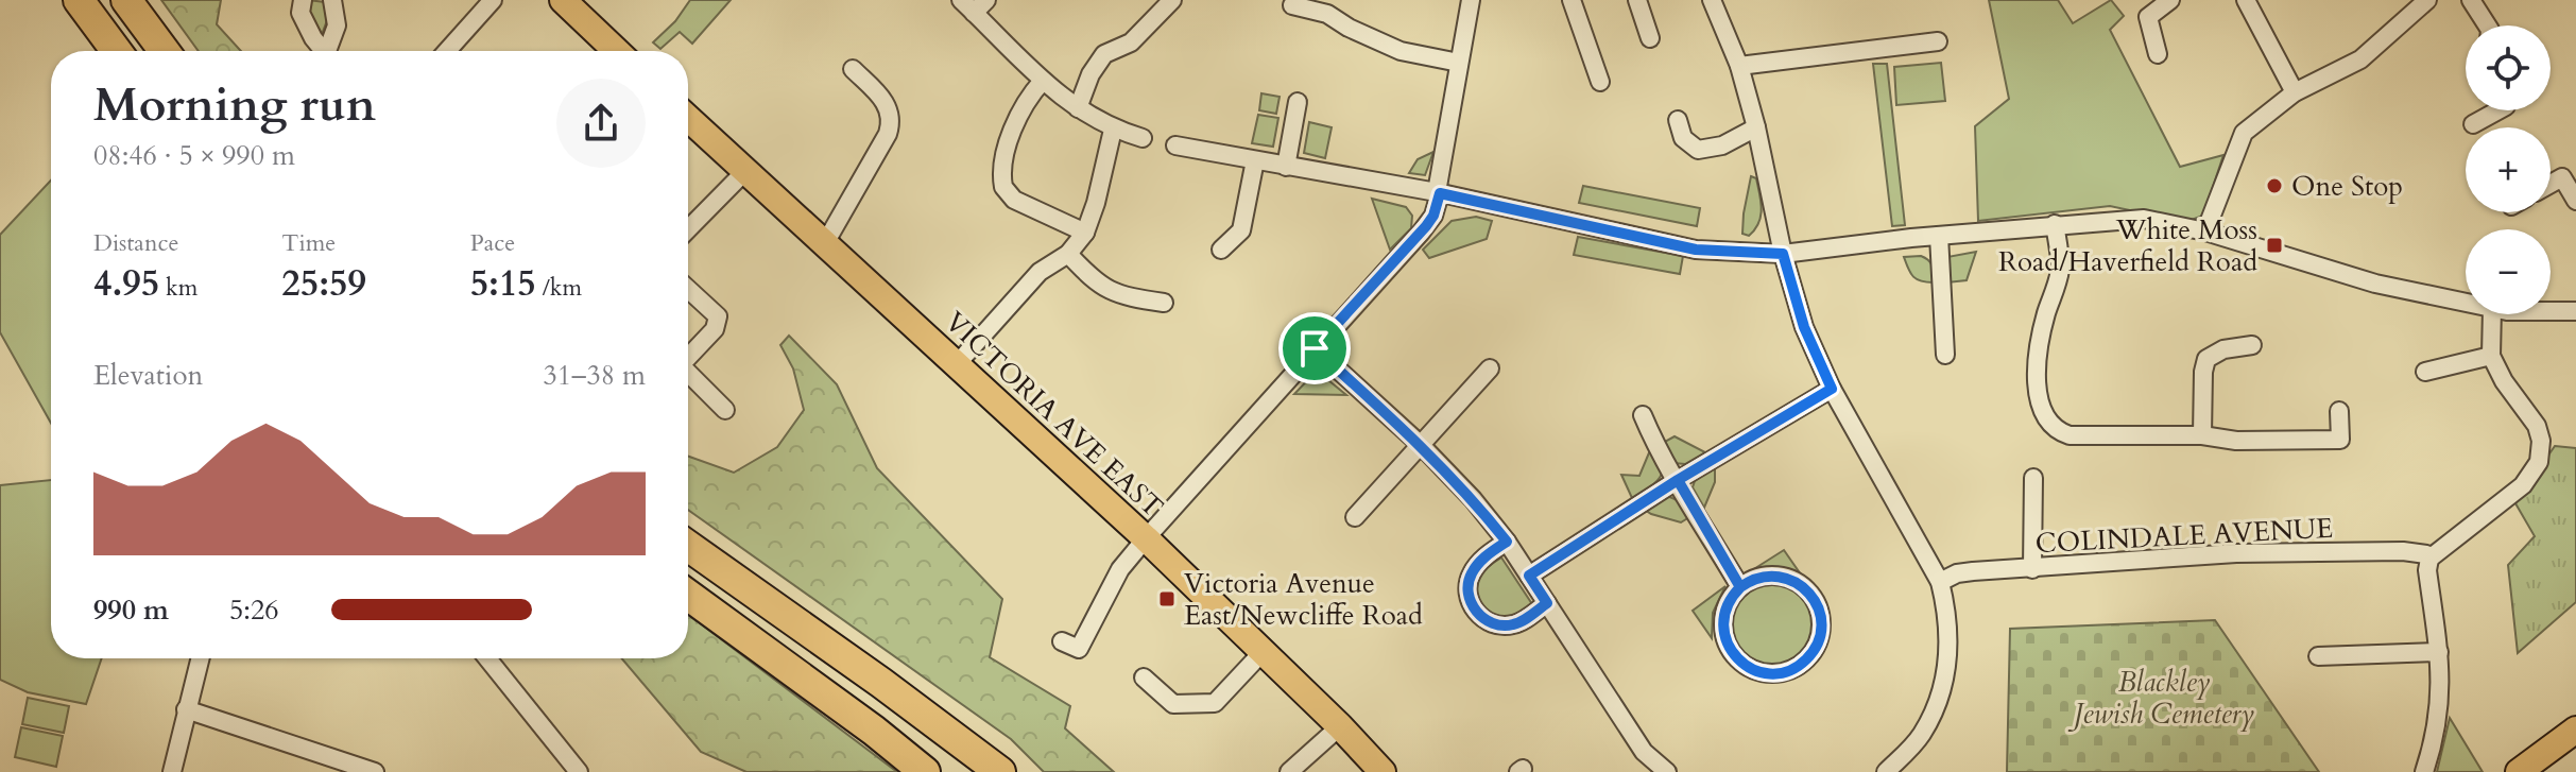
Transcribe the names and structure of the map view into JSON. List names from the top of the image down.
{
  "streets": {
    "main road": ["VICTORIA AVE EAST"],
    "street": ["COLINDALE AVENUE"]
  },
  "parks": ["Blackley Jewish Cemetery"],
  "places": {
    "other": ["One Stop"],
    "transit": ["White Moss Road/Haverfield Road", "Victoria Avenue East/Newcliffe Road"]
  },
  "page": {
    "map_buttons": ["+", "−"],
    "heading": ["Morning run", "08:46 · 5 × 990 m"],
    "stats": [
      ["Distance", "4.95 km"],
      ["Time", "25:59"],
      ["Pace", "5:15 /km"]
    ],
    "chart": ["Elevation", "31–38 m"],
    "list": [
      {
        "name": "990 m",
        "note": "5:26"
      }
    ]
  }
}
